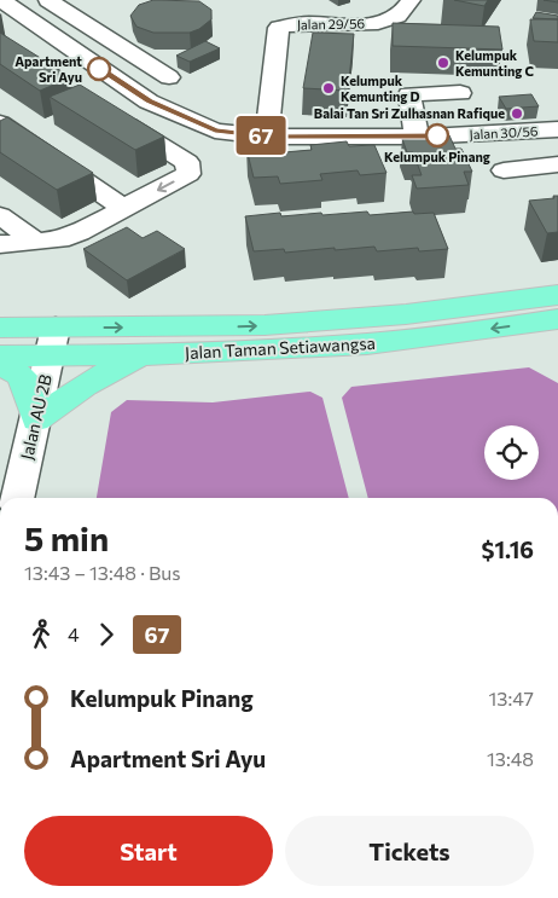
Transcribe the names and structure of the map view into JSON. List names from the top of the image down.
{
  "streets": {
    "main road": ["Jalan Taman Setiawangsa"],
    "street": ["Jalan 29/56", "Jalan 30/56", "Jalan AU 2B"]
  },
  "crossings": [
    ["Jalan 29/56", "Jalan 30/56"],
    ["Jalan Taman Setiawangsa", "Jalan AU 2B"]
  ],
  "places": [
    "Kelumpuk Kemunting C",
    "Apartment Sri Ayu",
    "Kelumpuk Kemunting D",
    "Balai Tan Sri Zulhasnan Rafique",
    "Kelumpuk Pinang"
  ],
  "lines": ["bus line 67"],
  "page": {
    "on_map": "67",
    "heading": ["5 min", "13:43 – 13:48 · Bus", "$1.16"],
    "legs": ["4", "67"],
    "list": [
      {
        "name": "Kelumpuk Pinang",
        "value": "13:47"
      },
      {
        "name": "Apartment Sri Ayu",
        "value": "13:48"
      }
    ],
    "buttons": ["Start", "Tickets"]
  }
}
